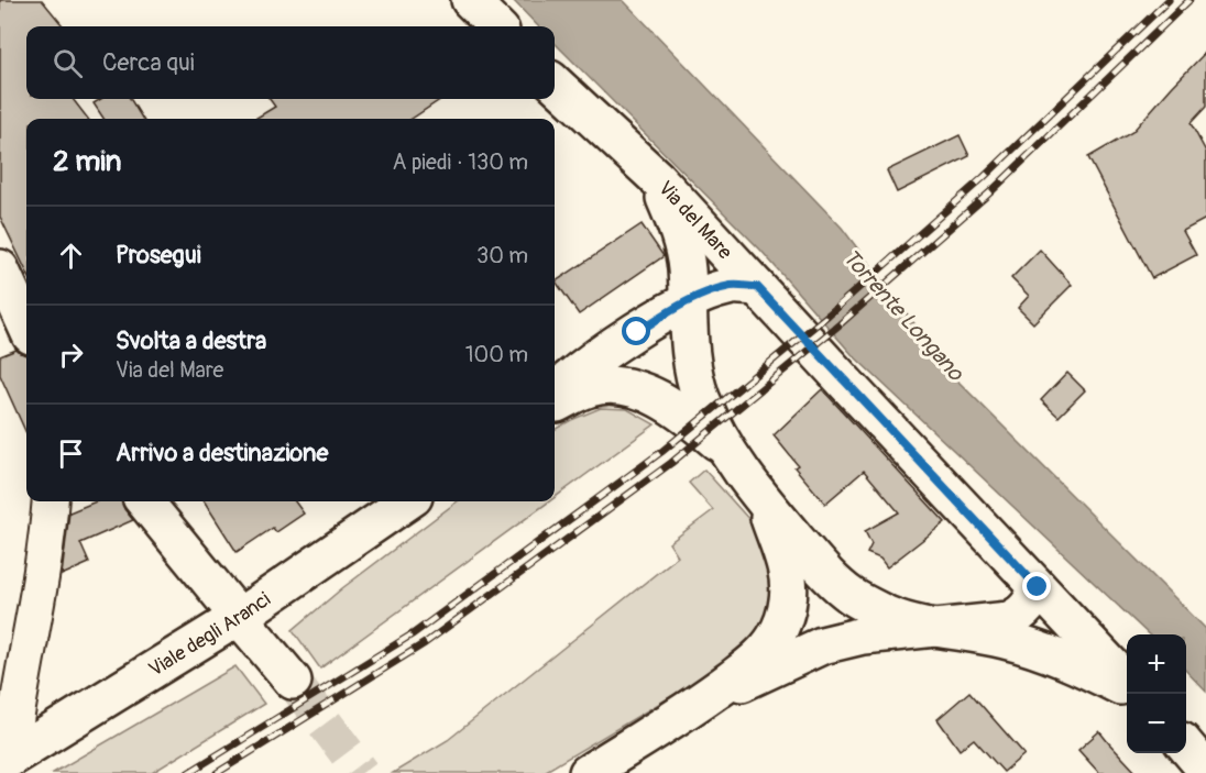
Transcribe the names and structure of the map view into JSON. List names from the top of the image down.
{
  "streets": {
    "street": ["Via del Mare", "Viale degli Aranci"]
  },
  "water": ["Torrente Longano"],
  "page": {
    "search": "Cerca qui",
    "heading": ["2 min", "A piedi · 130 m"],
    "list": [
      ["Prosegui", "30 m"],
      ["Svolta a destra", "Via del Mare", "100 m"],
      "Arrivo a destinazione"
    ],
    "map_buttons": ["+", "−"]
  }
}
